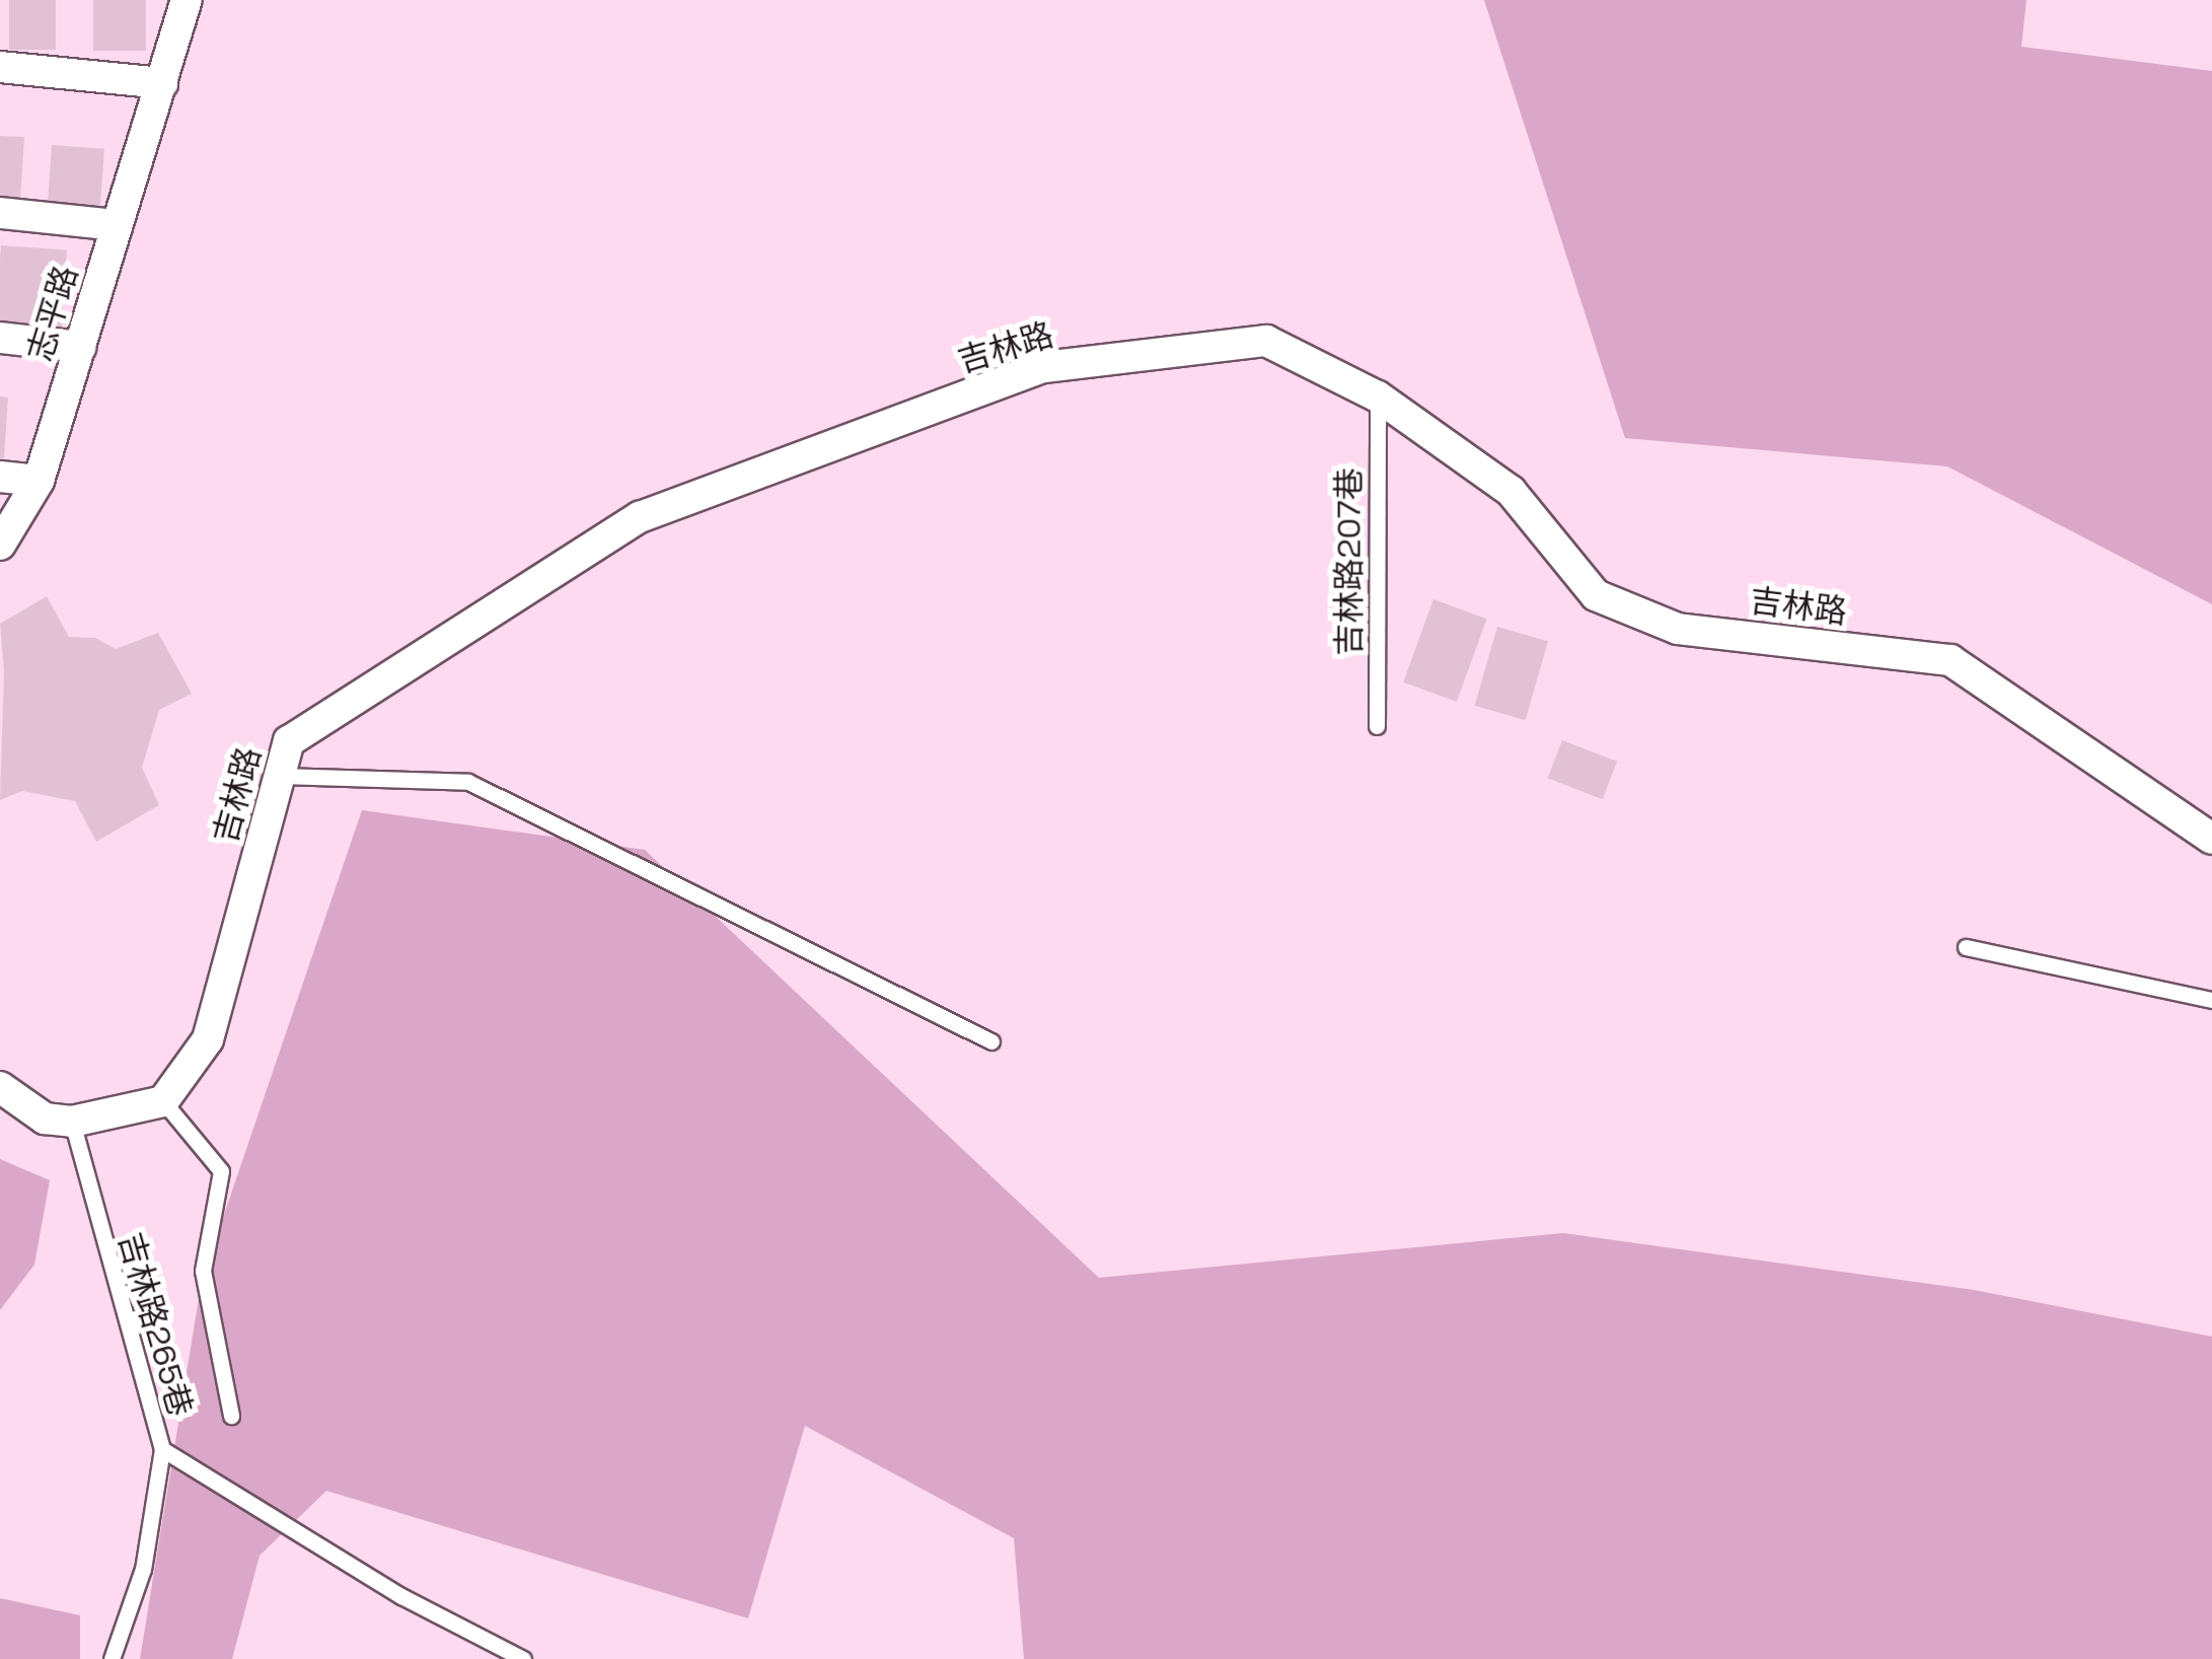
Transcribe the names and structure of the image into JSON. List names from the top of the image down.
{
  "streets": {
    "street": ["志平路", "吉林路"],
    "lane": ["吉林路207巷", "吉林路265巷"]
  },
  "crossings": [
    ["吉林路", "吉林路207巷"]
  ]
}
